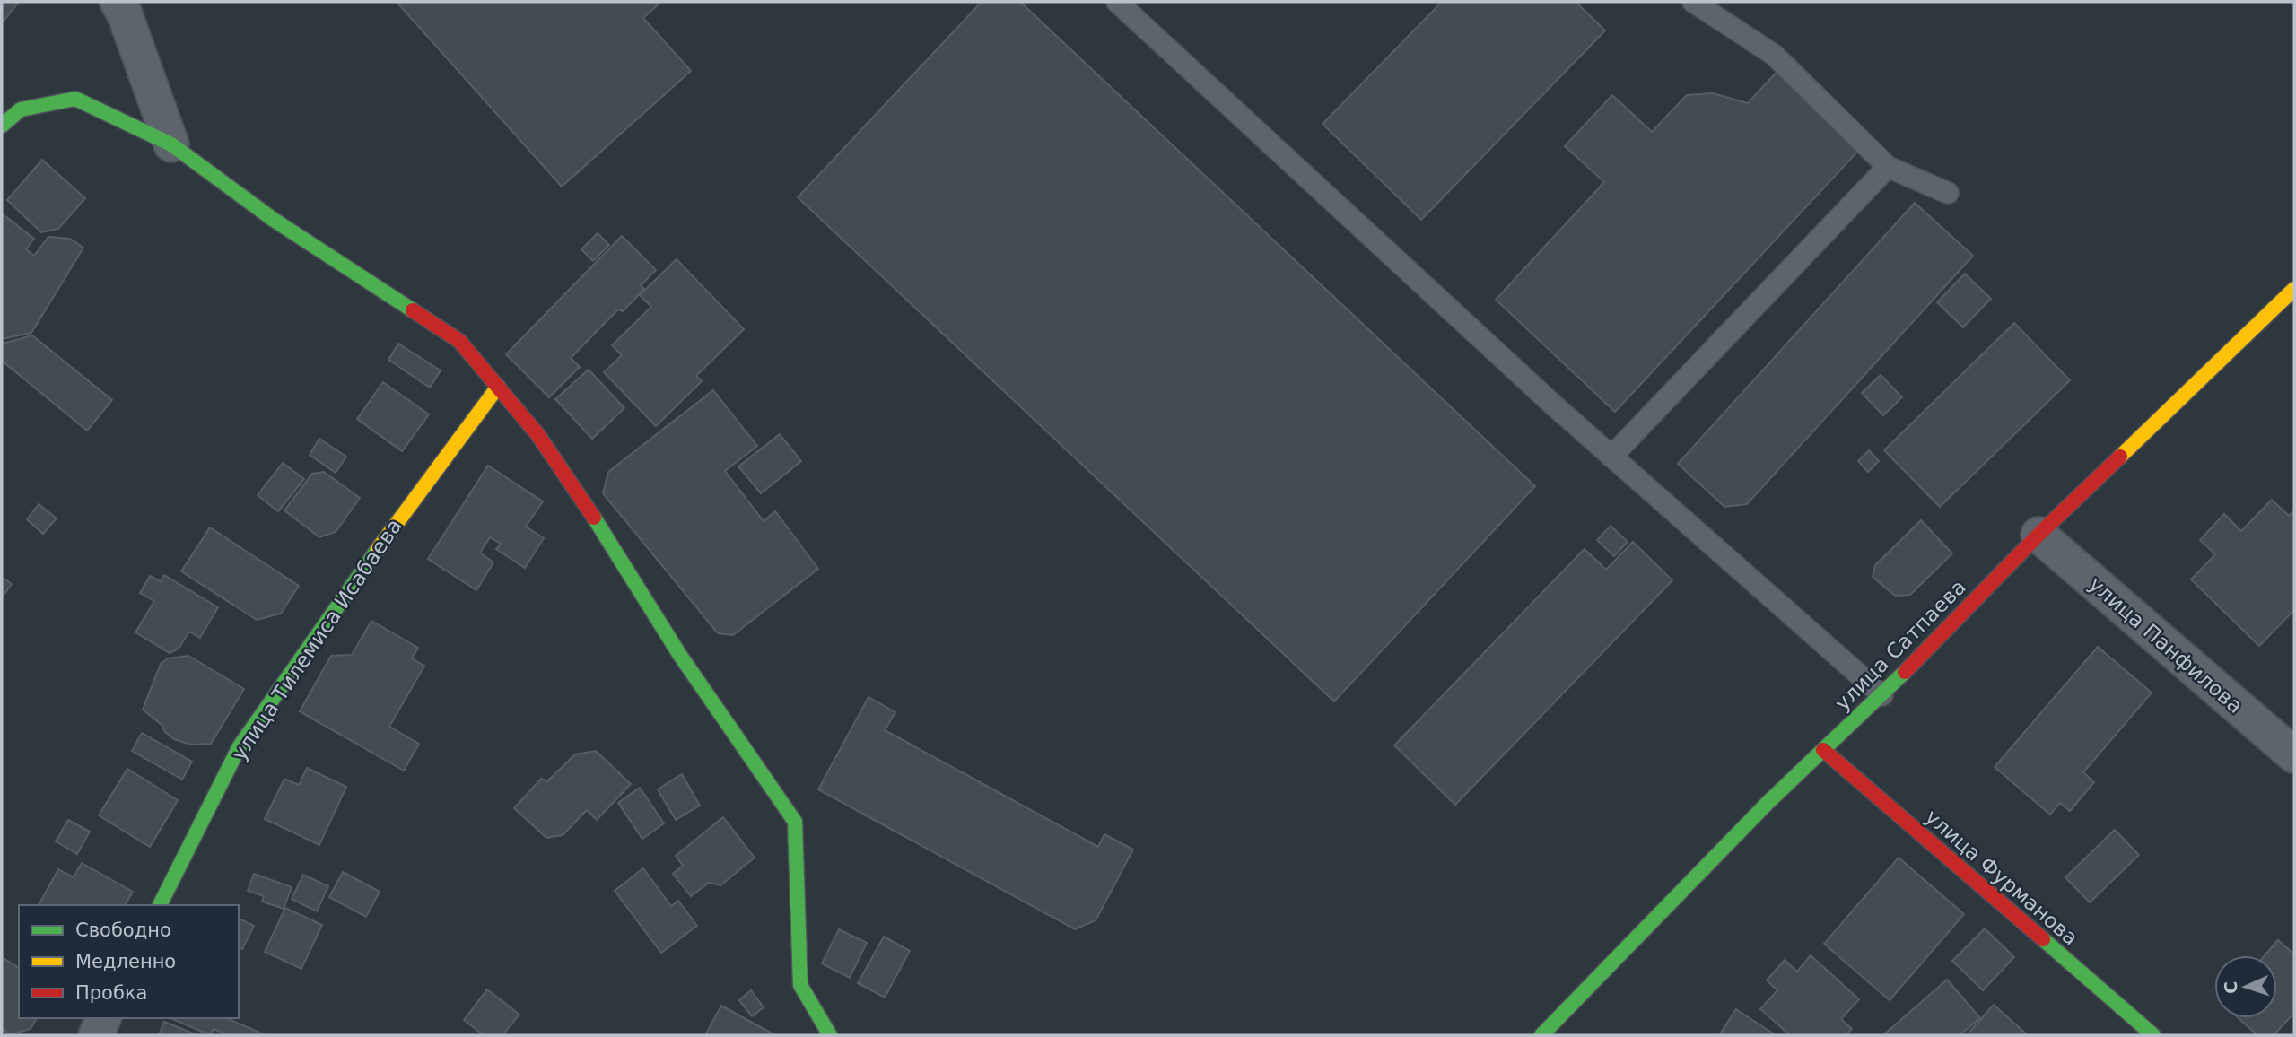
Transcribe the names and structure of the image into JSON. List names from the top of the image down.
{
  "streets": {
    "street": [
      "улица Тилемиса Исабаева",
      "улица Сатпаева",
      "улица Панфилова",
      "улица Фурманова"
    ]
  },
  "crossings": [
    ["улица Сатпаева", "улица Панфилова"],
    ["улица Сатпаева", "улица Фурманова"]
  ],
  "legend": ["Свободно", "Медленно", "Пробка"],
  "north": "left"
}
